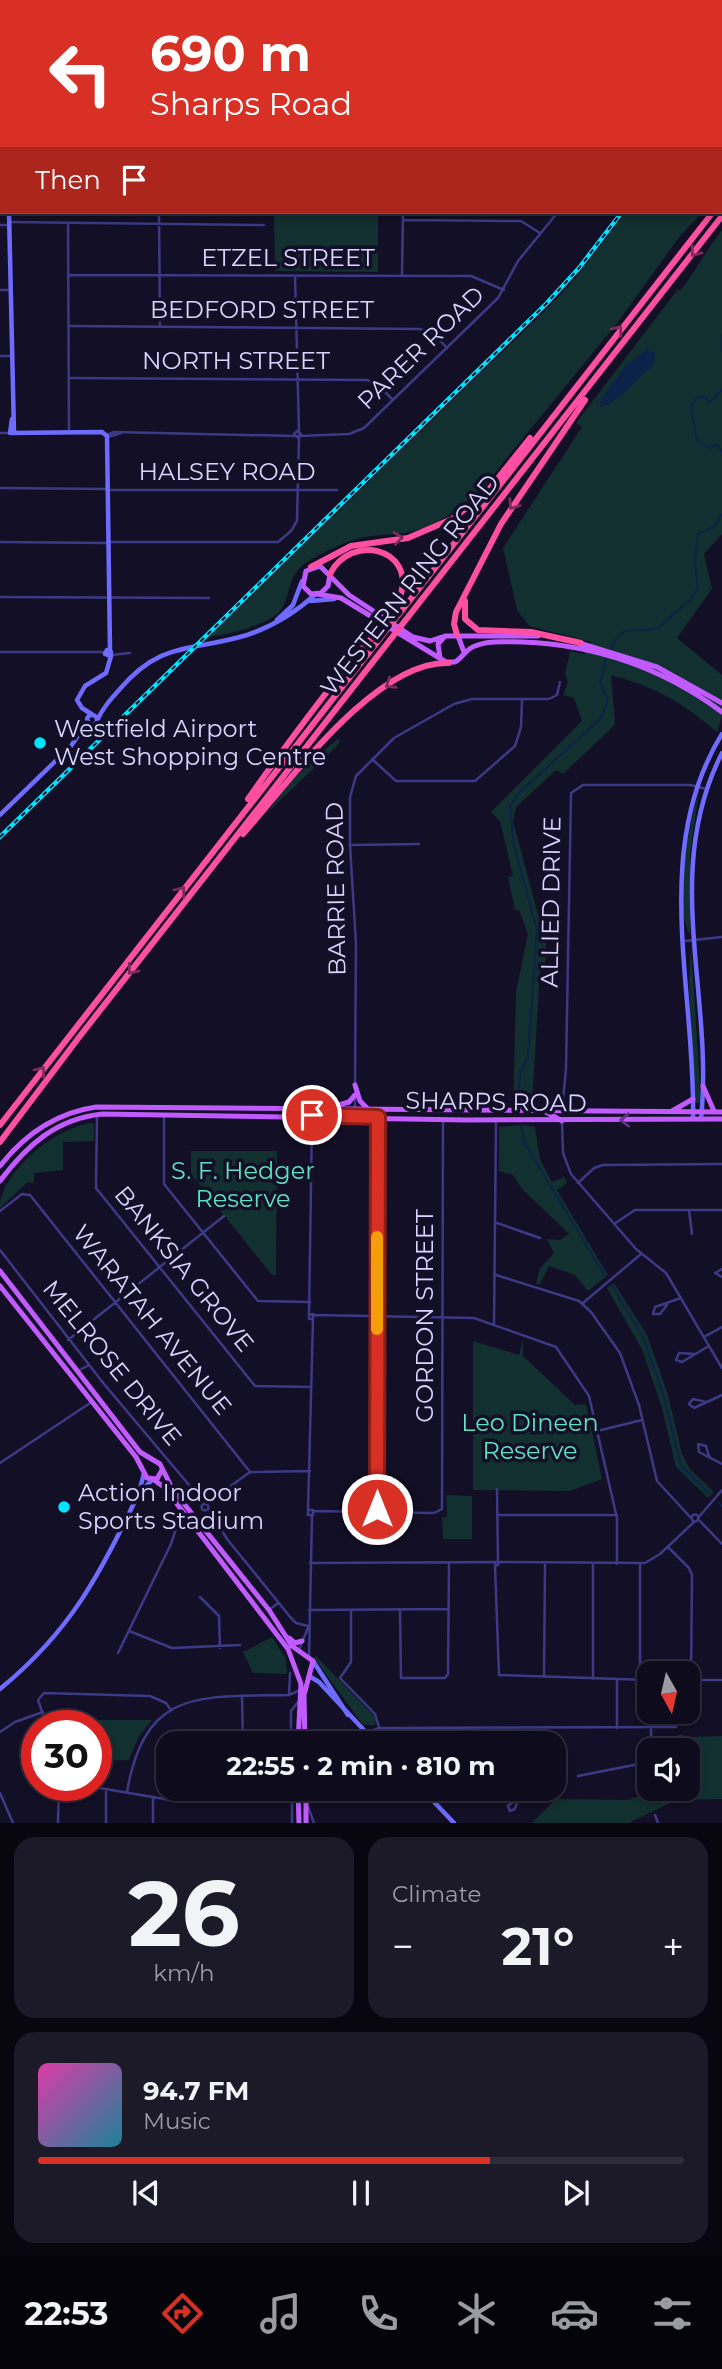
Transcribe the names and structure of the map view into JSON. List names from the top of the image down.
{
  "streets": {
    "highway": ["WESTERN RING ROAD"],
    "main road": ["SHARPS ROAD", "MELROSE DRIVE"],
    "street": [
      "ETZEL STREET",
      "BEDFORD STREET",
      "PARER ROAD",
      "NORTH STREET",
      "HALSEY ROAD",
      "BARRIE ROAD",
      "ALLIED DRIVE",
      "BANKSIA GROVE",
      "GORDON STREET",
      "WARATAH AVENUE"
    ]
  },
  "crossings": [
    ["ETZEL STREET", "PARER ROAD"],
    ["BEDFORD STREET", "PARER ROAD"],
    ["PARER ROAD", "NORTH STREET"],
    ["BARRIE ROAD", "SHARPS ROAD"],
    ["ALLIED DRIVE", "SHARPS ROAD"],
    ["SHARPS ROAD", "BANKSIA GROVE"],
    ["SHARPS ROAD", "GORDON STREET"]
  ],
  "parks": ["S. F. Hedger Reserve", "Leo Dineen Reserve"],
  "places": ["Westfield Airport West Shopping Centre", "Action Indoor Sports Stadium"],
  "north": "bottom",
  "page": {
    "turn": ["690 m", "Sharps Road"],
    "then": "Then",
    "limit": "30",
    "trip": "22:55 · 2 min · 810 m",
    "tile": [
      ["26", "km/h"],
      "Climate"
    ],
    "heat": ["−", "21°", "+"],
    "song": ["94.7 FM", "Music"],
    "tabs": "22:53"
  }
}
